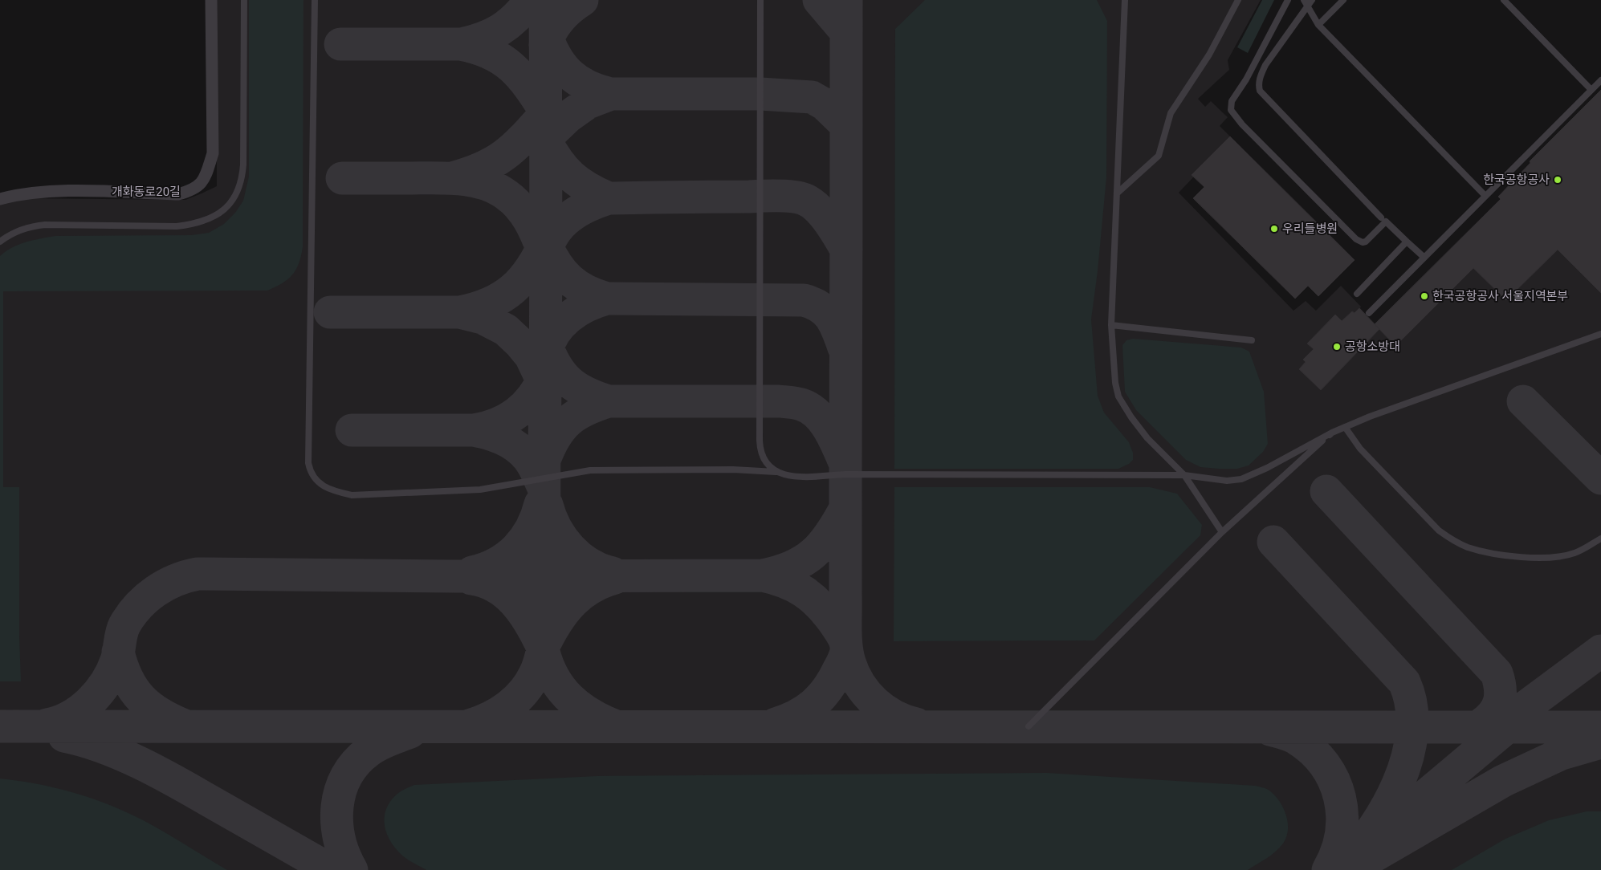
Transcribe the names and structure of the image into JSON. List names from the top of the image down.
{
  "streets": {
    "street": ["개화동로20길"]
  },
  "places": [
    "한국공항공사",
    "우리들병원",
    "한국공항공사 서울지역본부",
    "공항소방대"
  ]
}
